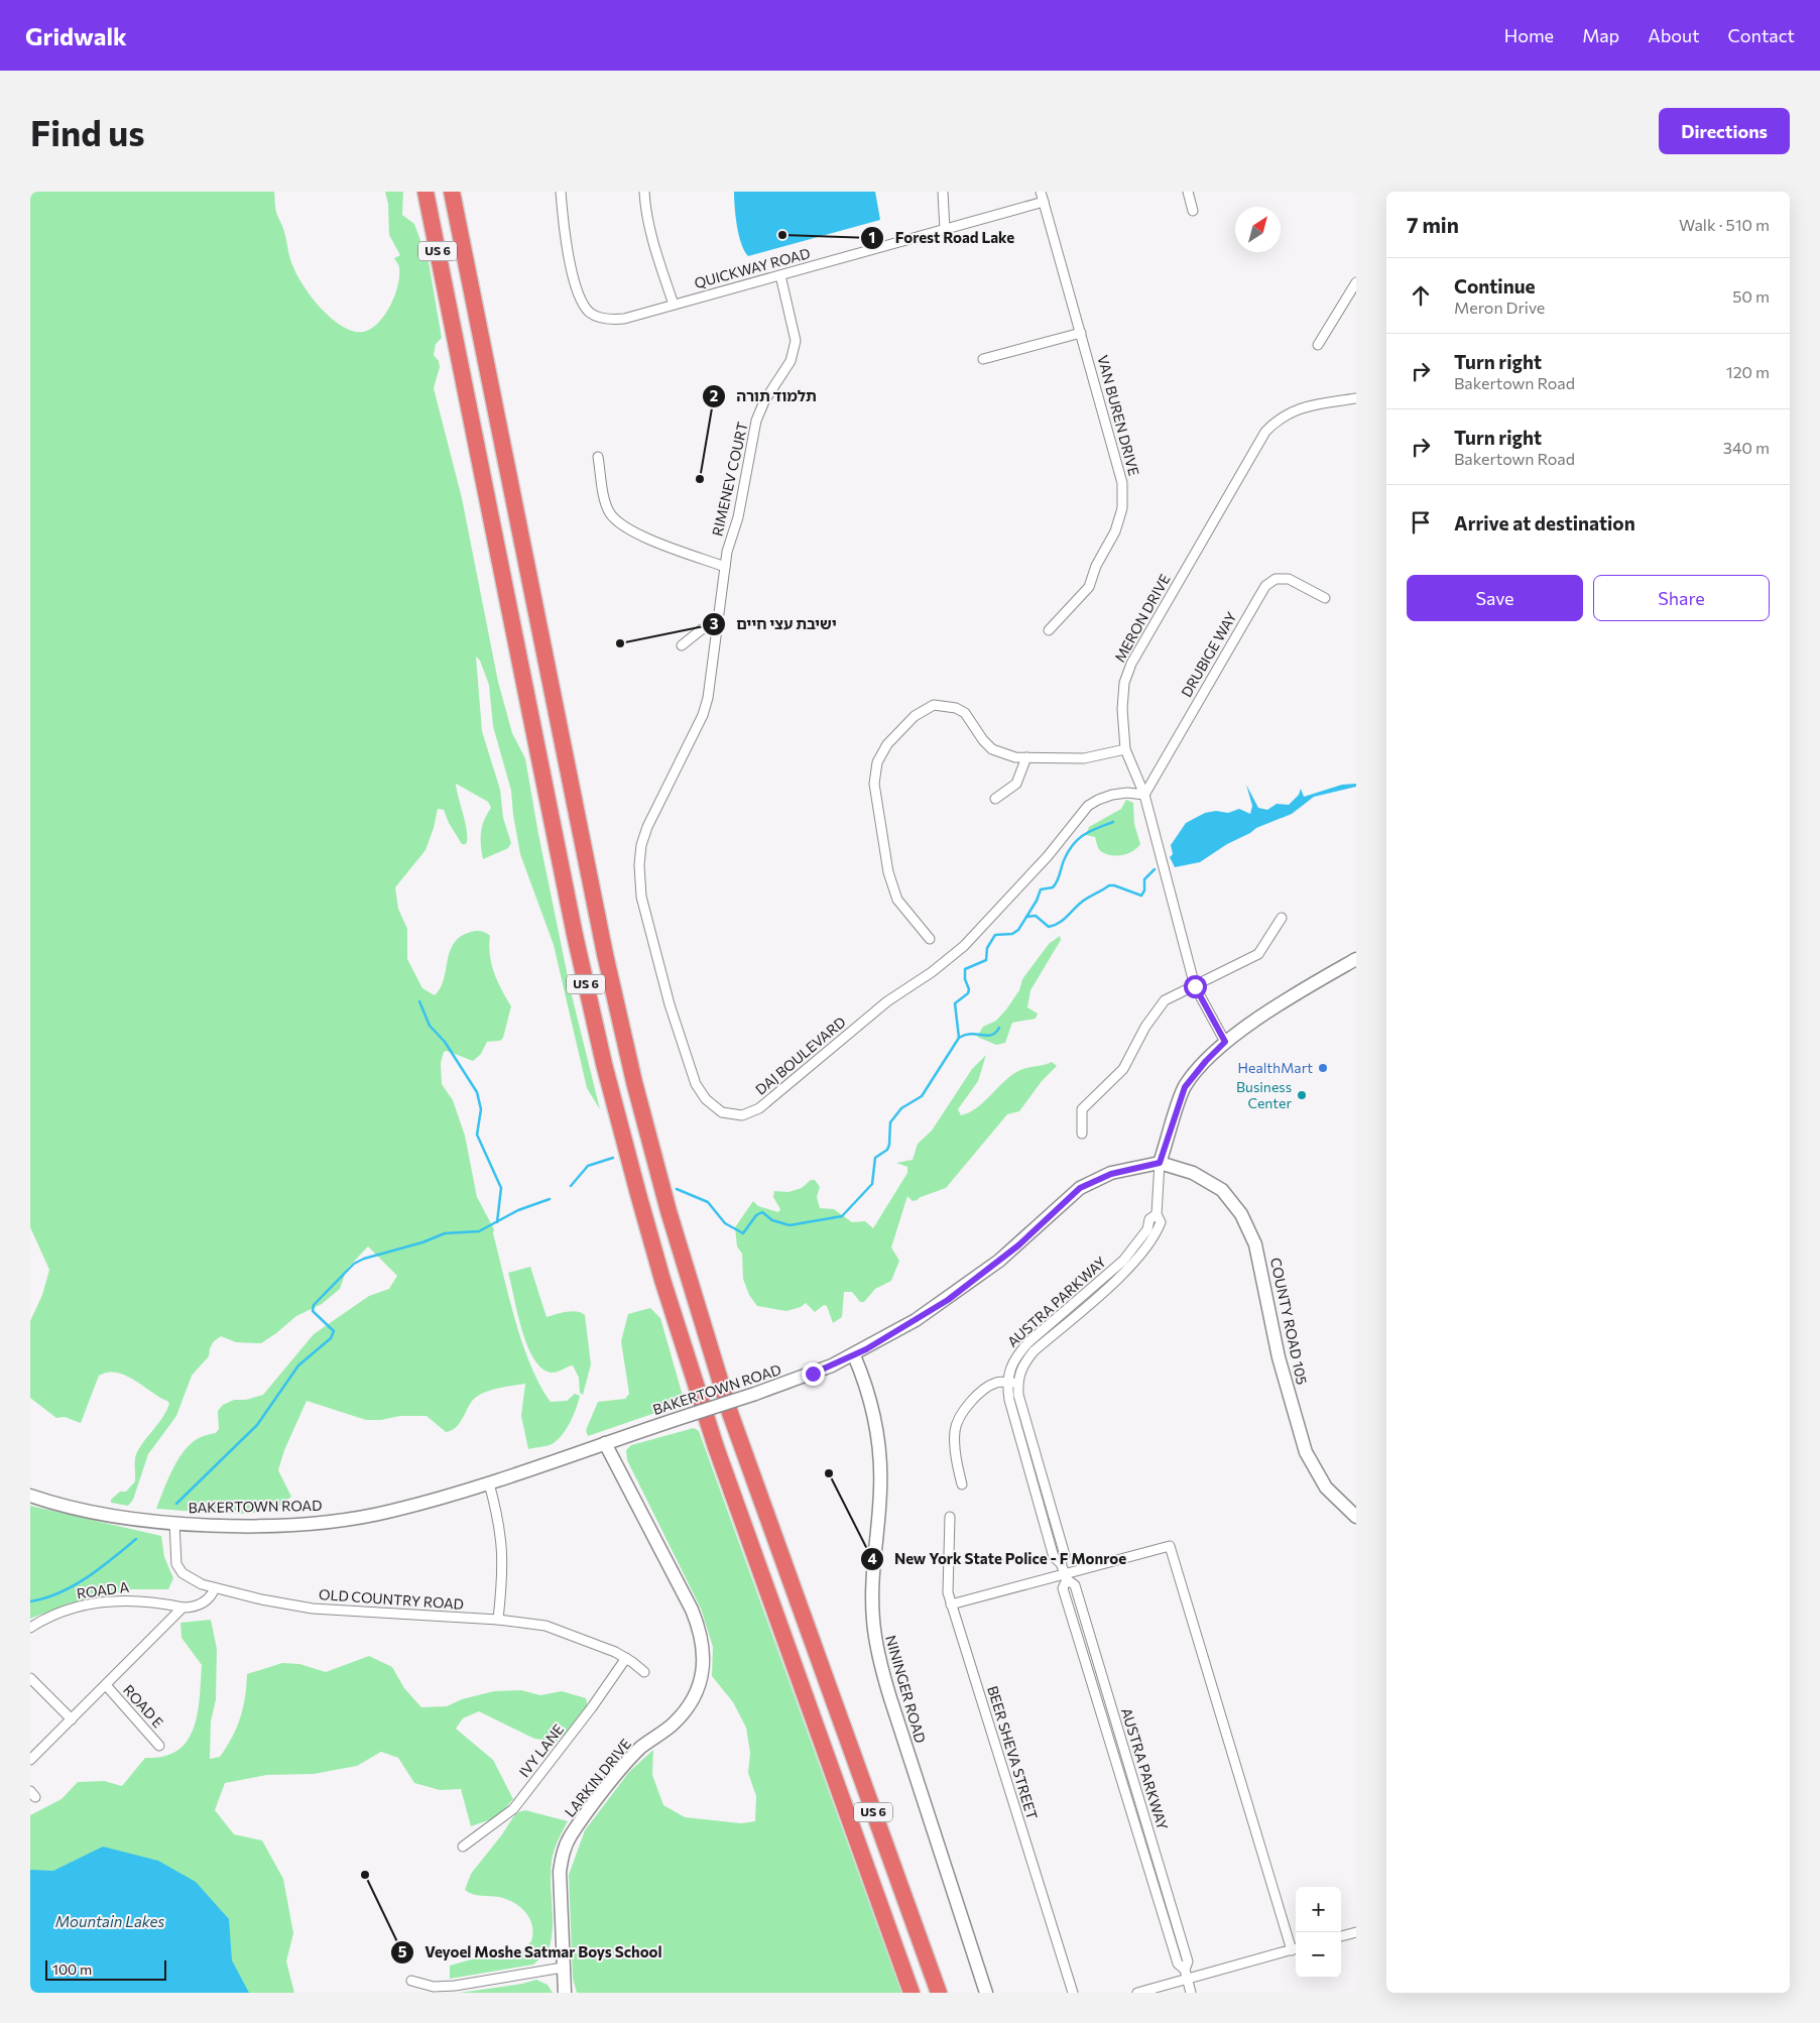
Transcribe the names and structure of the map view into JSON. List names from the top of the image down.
{
  "streets": {
    "highway": ["US 6"],
    "main road": [
      "COUNTY ROAD 105",
      "BAKERTOWN ROAD",
      "NININGER ROAD",
      "LARKIN DRIVE"
    ],
    "street": [
      "QUICKWAY ROAD",
      "VAN BUREN DRIVE",
      "RIMENEV COURT",
      "MERON DRIVE",
      "DRUBIGE WAY",
      "DAJ BOULEVARD",
      "AUSTRA PARKWAY",
      "ROAD A",
      "OLD COUNTRY ROAD",
      "ROAD E",
      "IVY LANE",
      "BEER SHEVA STREET"
    ]
  },
  "crossings": [
    ["QUICKWAY ROAD", "VAN BUREN DRIVE"],
    ["QUICKWAY ROAD", "RIMENEV COURT"],
    ["RIMENEV COURT", "DAJ BOULEVARD"],
    ["MERON DRIVE", "DRUBIGE WAY"],
    ["MERON DRIVE", "DAJ BOULEVARD"],
    ["DRUBIGE WAY", "DAJ BOULEVARD"],
    ["AUSTRA PARKWAY", "COUNTY ROAD 105"],
    ["AUSTRA PARKWAY", "BAKERTOWN ROAD"],
    ["COUNTY ROAD 105", "BAKERTOWN ROAD"],
    ["BAKERTOWN ROAD", "OLD COUNTRY ROAD"],
    ["BAKERTOWN ROAD", "NININGER ROAD"],
    ["BAKERTOWN ROAD", "LARKIN DRIVE"],
    ["OLD COUNTRY ROAD", "IVY LANE"]
  ],
  "water": ["Mountain Lakes"],
  "places": [
    "Forest Road Lake",
    "תלמוד תורה",
    "ישיבת עצי חיים",
    "HealthMart",
    "Business Center",
    "New York State Police - F Monroe",
    "Veyoel Moshe Satmar Boys School"
  ],
  "scale_bar": "100 m",
  "north": "top right",
  "page": {
    "header": "Gridwalk",
    "nav": [
      "Home",
      "Map",
      "About",
      "Contact"
    ],
    "buttons": [
      "Directions",
      ["Save", "Share"]
    ],
    "title": "Find us",
    "heading": ["7 min", "Walk · 510 m"],
    "list": [
      ["Continue", "Meron Drive", "50 m"],
      ["Turn right", "Bakertown Road", "120 m"],
      ["Turn right", "Bakertown Road", "340 m"],
      "Arrive at destination"
    ],
    "map_buttons": ["+", "−"],
    "scale": "100 m"
  }
}
